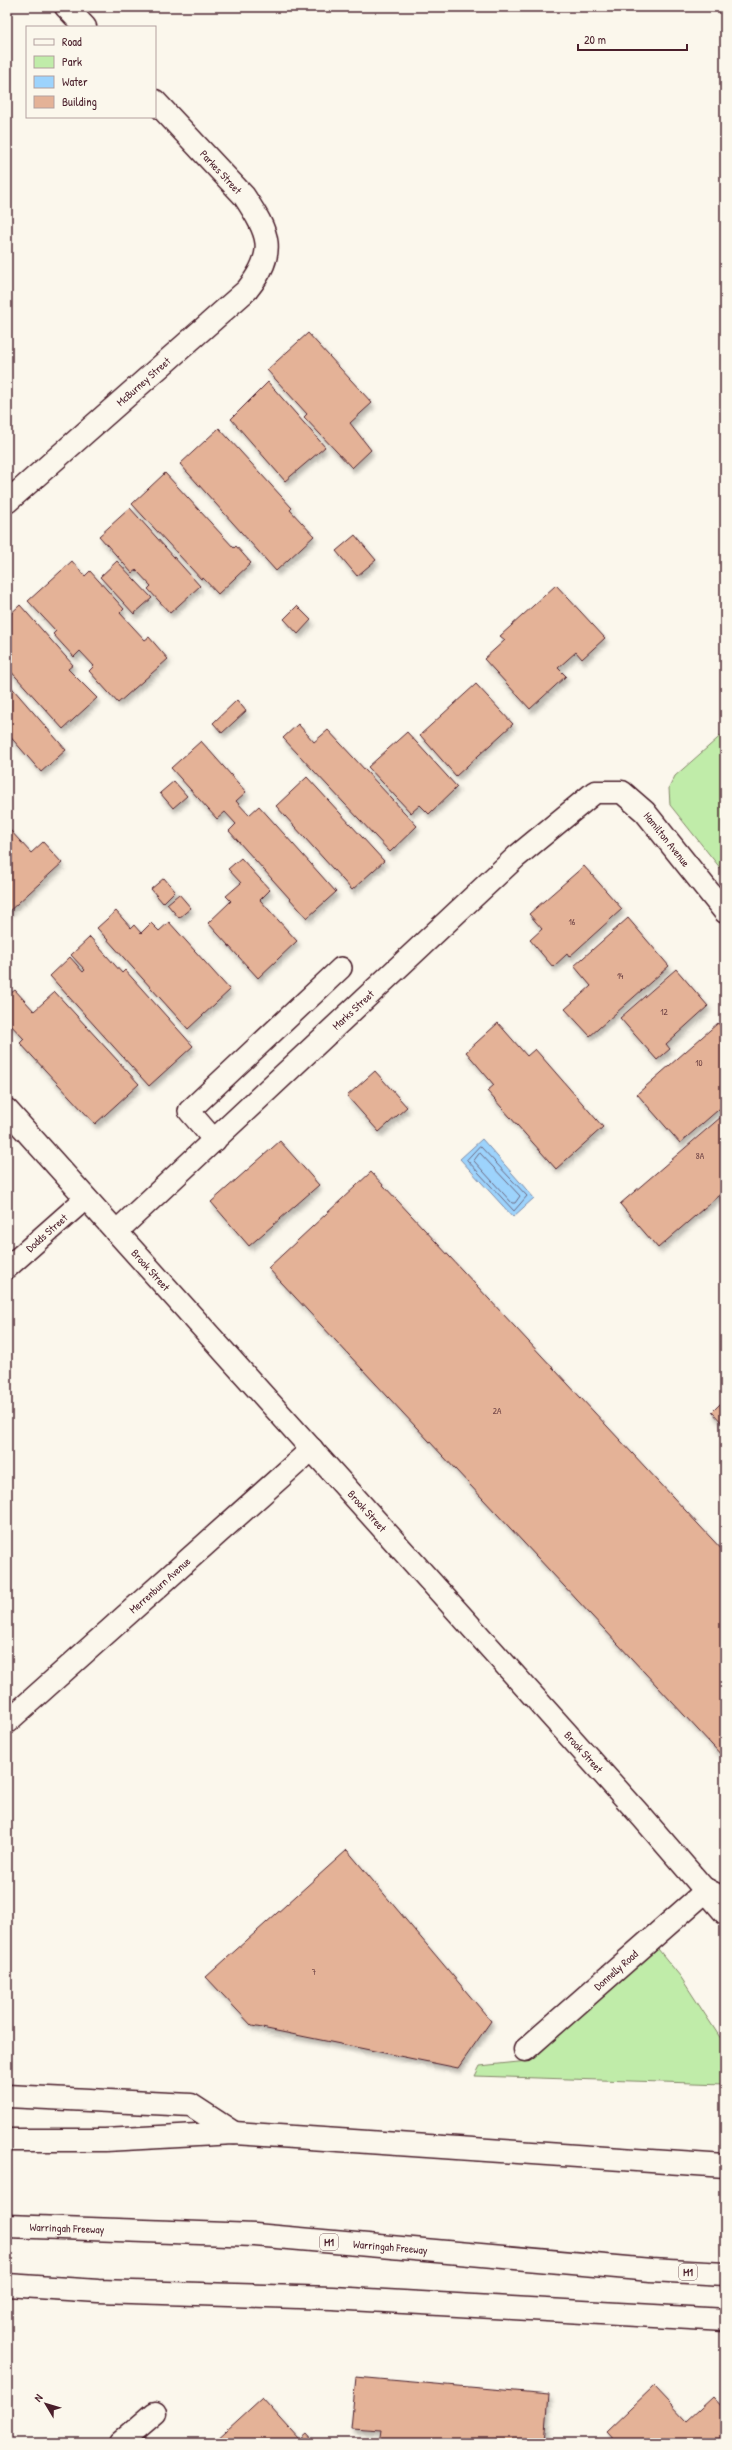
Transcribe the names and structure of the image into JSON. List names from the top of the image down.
{
  "streets": {
    "main road": [
      "Parkes Street",
      "McBurney Street",
      "Hamilton Avenue",
      "Marks Street",
      "Brook Street",
      "Merrenburn Avenue",
      "Donnelly Road",
      "Warringah Freeway",
      "M1"
    ],
    "lane": ["Dodds Street"]
  },
  "crossings": [
    ["Parkes Street", "McBurney Street"],
    ["Hamilton Avenue", "Marks Street"],
    ["Marks Street", "Brook Street"],
    ["Dodds Street", "Brook Street"],
    ["Brook Street", "Merrenburn Avenue"],
    ["Brook Street", "Donnelly Road"]
  ],
  "house_numbers": [
    "16",
    "14",
    "12",
    "10",
    "8A",
    "2A",
    "7"
  ],
  "legend": [
    "Road",
    "Park",
    "Water",
    "Building"
  ],
  "scale_bar": "20 m",
  "north": "top left"
}
